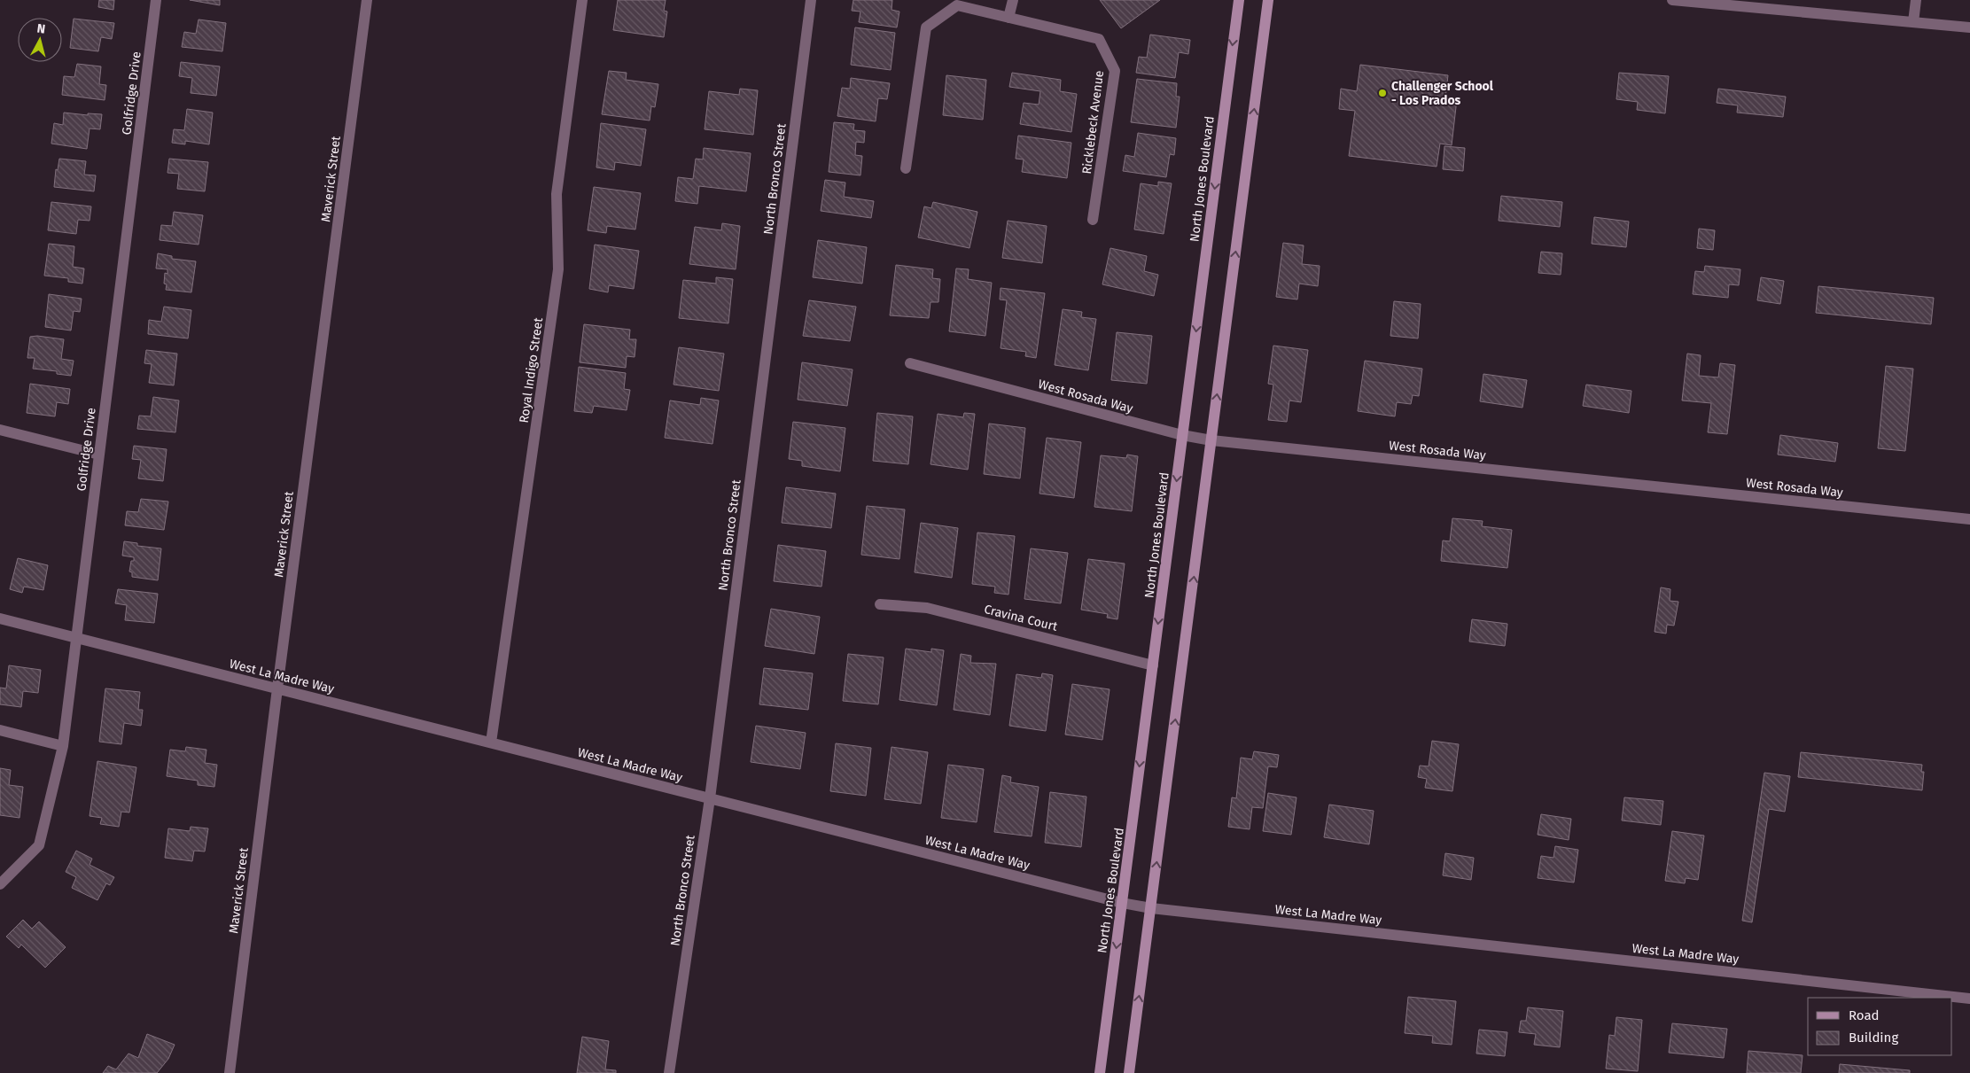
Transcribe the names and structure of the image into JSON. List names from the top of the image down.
{
  "streets": {
    "main road": ["North Jones Boulevard"],
    "street": [
      "Golfridge Drive",
      "Ricklebeck Avenue",
      "Maverick Street",
      "North Bronco Street",
      "Royal Indigo Street",
      "West Rosada Way",
      "Cravina Court",
      "West La Madre Way"
    ]
  },
  "crossings": [
    ["Golfridge Drive", "West La Madre Way"],
    ["Maverick Street", "West La Madre Way"],
    ["North Bronco Street", "West La Madre Way"],
    ["North Jones Boulevard", "West Rosada Way"],
    ["North Jones Boulevard", "Cravina Court"],
    ["North Jones Boulevard", "West La Madre Way"],
    ["Royal Indigo Street", "West La Madre Way"]
  ],
  "places": ["Challenger School - Los Prados"],
  "legend": ["Road", "Building"],
  "north": "top"
}
